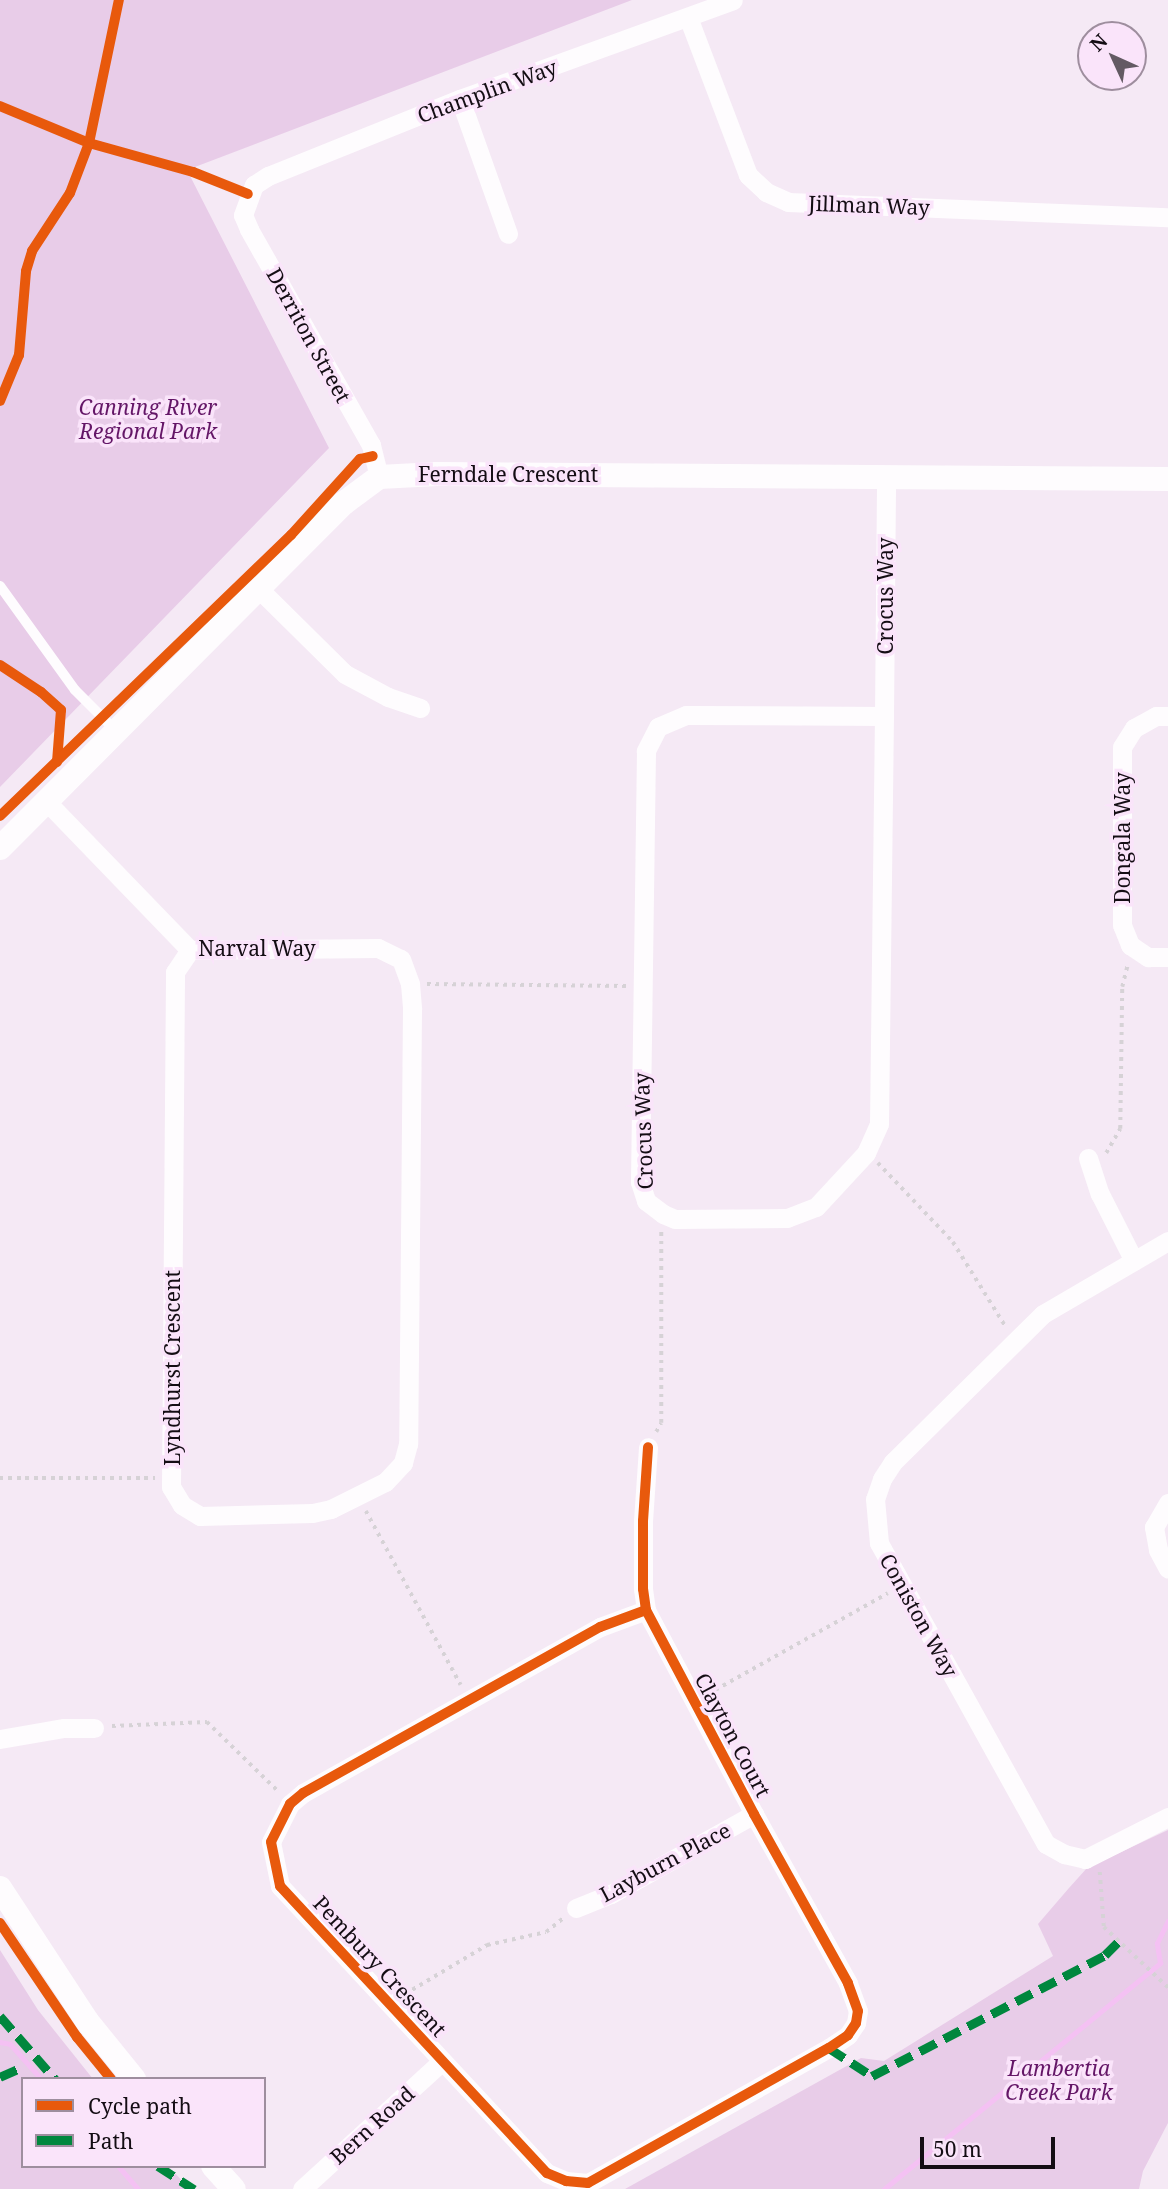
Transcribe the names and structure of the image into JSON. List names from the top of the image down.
{
  "streets": {
    "street": [
      "Champlin Way",
      "Jillman Way",
      "Derriton Street",
      "Ferndale Crescent",
      "Crocus Way",
      "Dongala Way",
      "Narval Way",
      "Lyndhurst Crescent",
      "Coniston Way",
      "Clayton Court",
      "Layburn Place",
      "Pembury Crescent",
      "Bern Road"
    ]
  },
  "crossings": [
    ["Champlin Way", "Jillman Way"],
    ["Champlin Way", "Derriton Street"],
    ["Derriton Street", "Ferndale Crescent"],
    ["Ferndale Crescent", "Crocus Way"],
    ["Narval Way", "Lyndhurst Crescent"],
    ["Clayton Court", "Layburn Place"],
    ["Clayton Court", "Pembury Crescent"],
    ["Pembury Crescent", "Bern Road"]
  ],
  "parks": ["Canning River Regional Park", "Lambertia Creek Park"],
  "legend": ["Cycle path", "Path"],
  "scale_bar": "50 m",
  "north": "top left"
}
